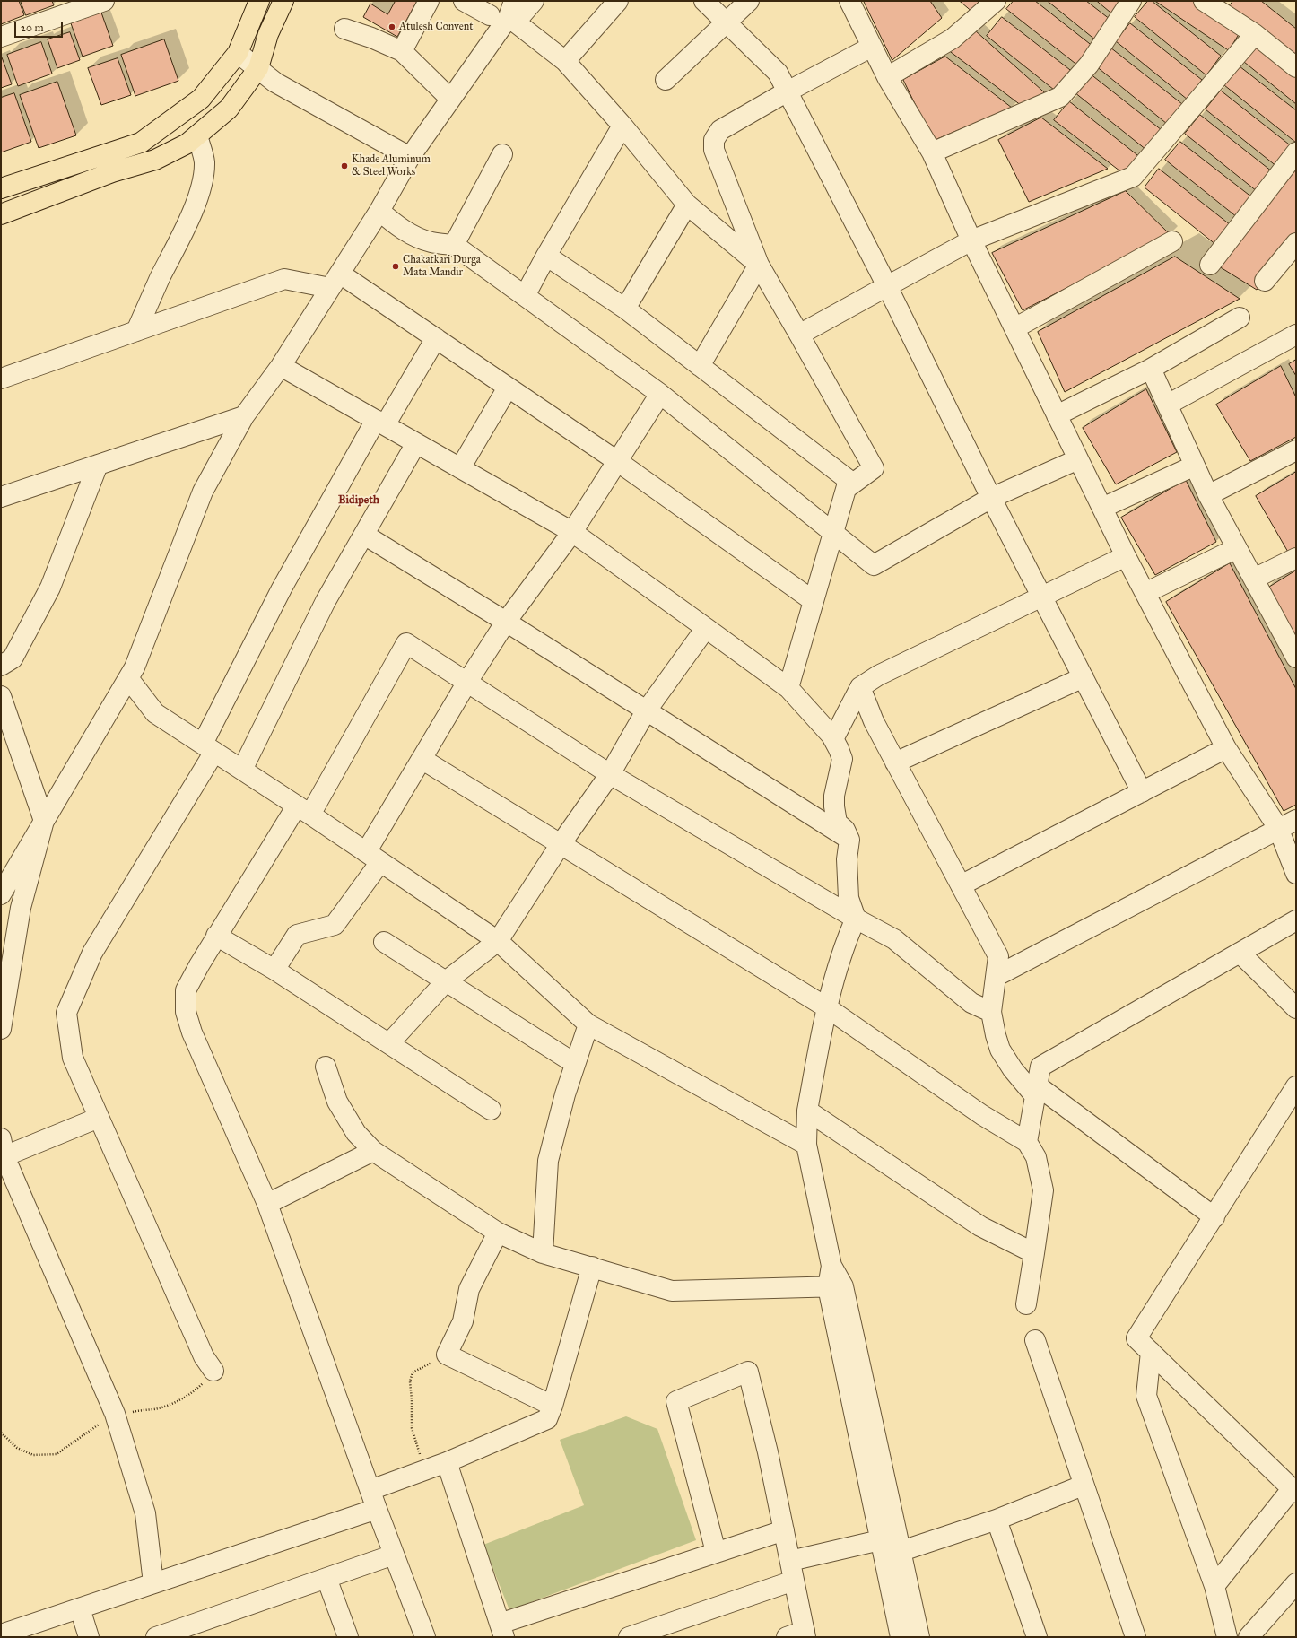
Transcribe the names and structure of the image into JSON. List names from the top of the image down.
{
  "districts": ["Bidipeth"],
  "places": ["Atulesh Convent", "Khade Aluminum & Steel Works", "Chakatkari Durga Mata Mandir"],
  "scale_bar": "20 m"
}
